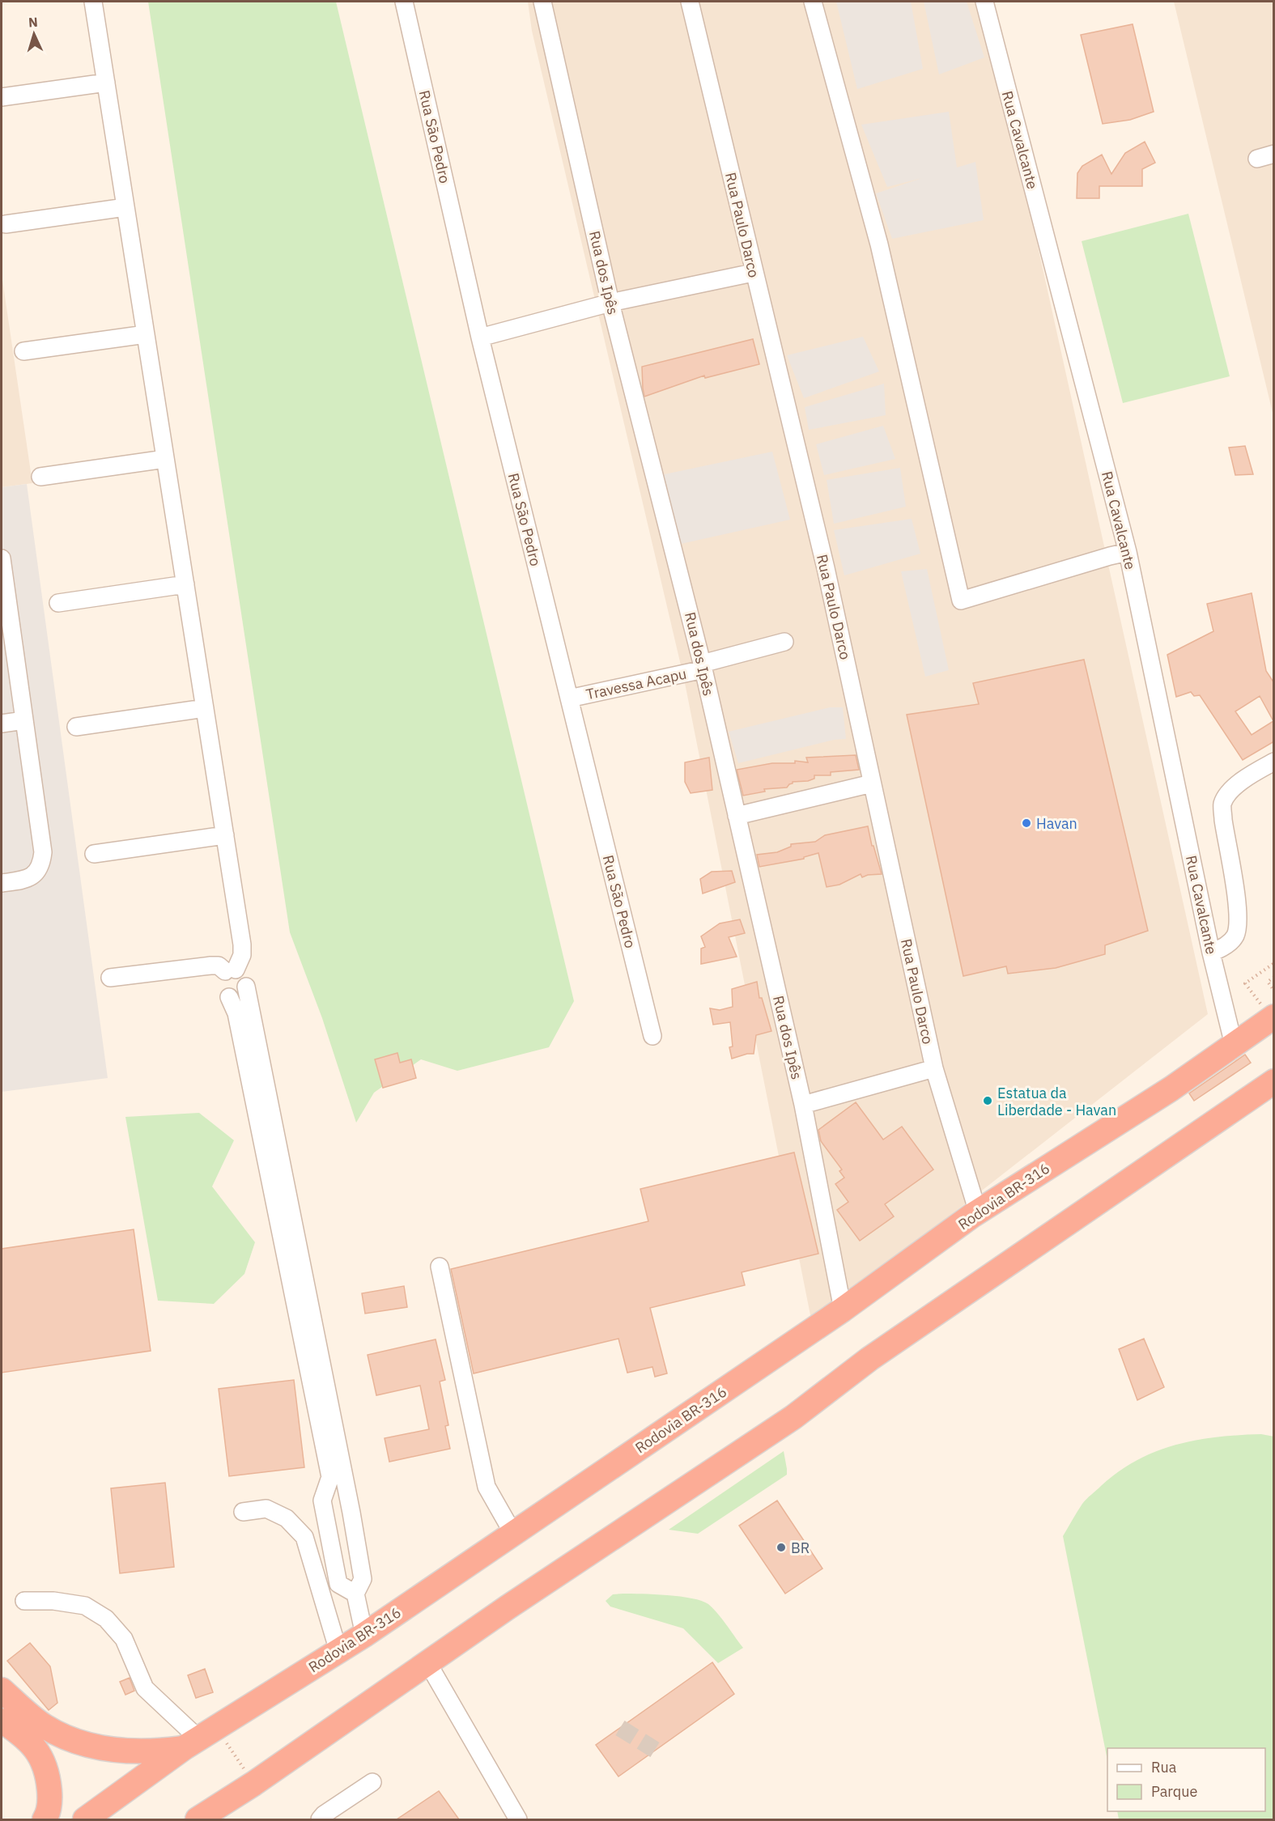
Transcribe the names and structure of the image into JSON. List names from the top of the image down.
{
  "streets": {
    "highway": ["Rodovia BR-316"],
    "street": [
      "Rua São Pedro",
      "Rua Cavalcante",
      "Rua Paulo Darco",
      "Rua dos Ipês",
      "Travessa Acapu"
    ]
  },
  "crossings": [
    ["Rua São Pedro", "Travessa Acapu"],
    ["Rua Cavalcante", "Rodovia BR-316"],
    ["Rua Paulo Darco", "Rodovia BR-316"],
    ["Rua dos Ipês", "Travessa Acapu"],
    ["Rua dos Ipês", "Rodovia BR-316"]
  ],
  "places": ["Havan", "Estatua da Liberdade - Havan", "BR"],
  "legend": ["Rua", "Parque"],
  "north": "top"
}
